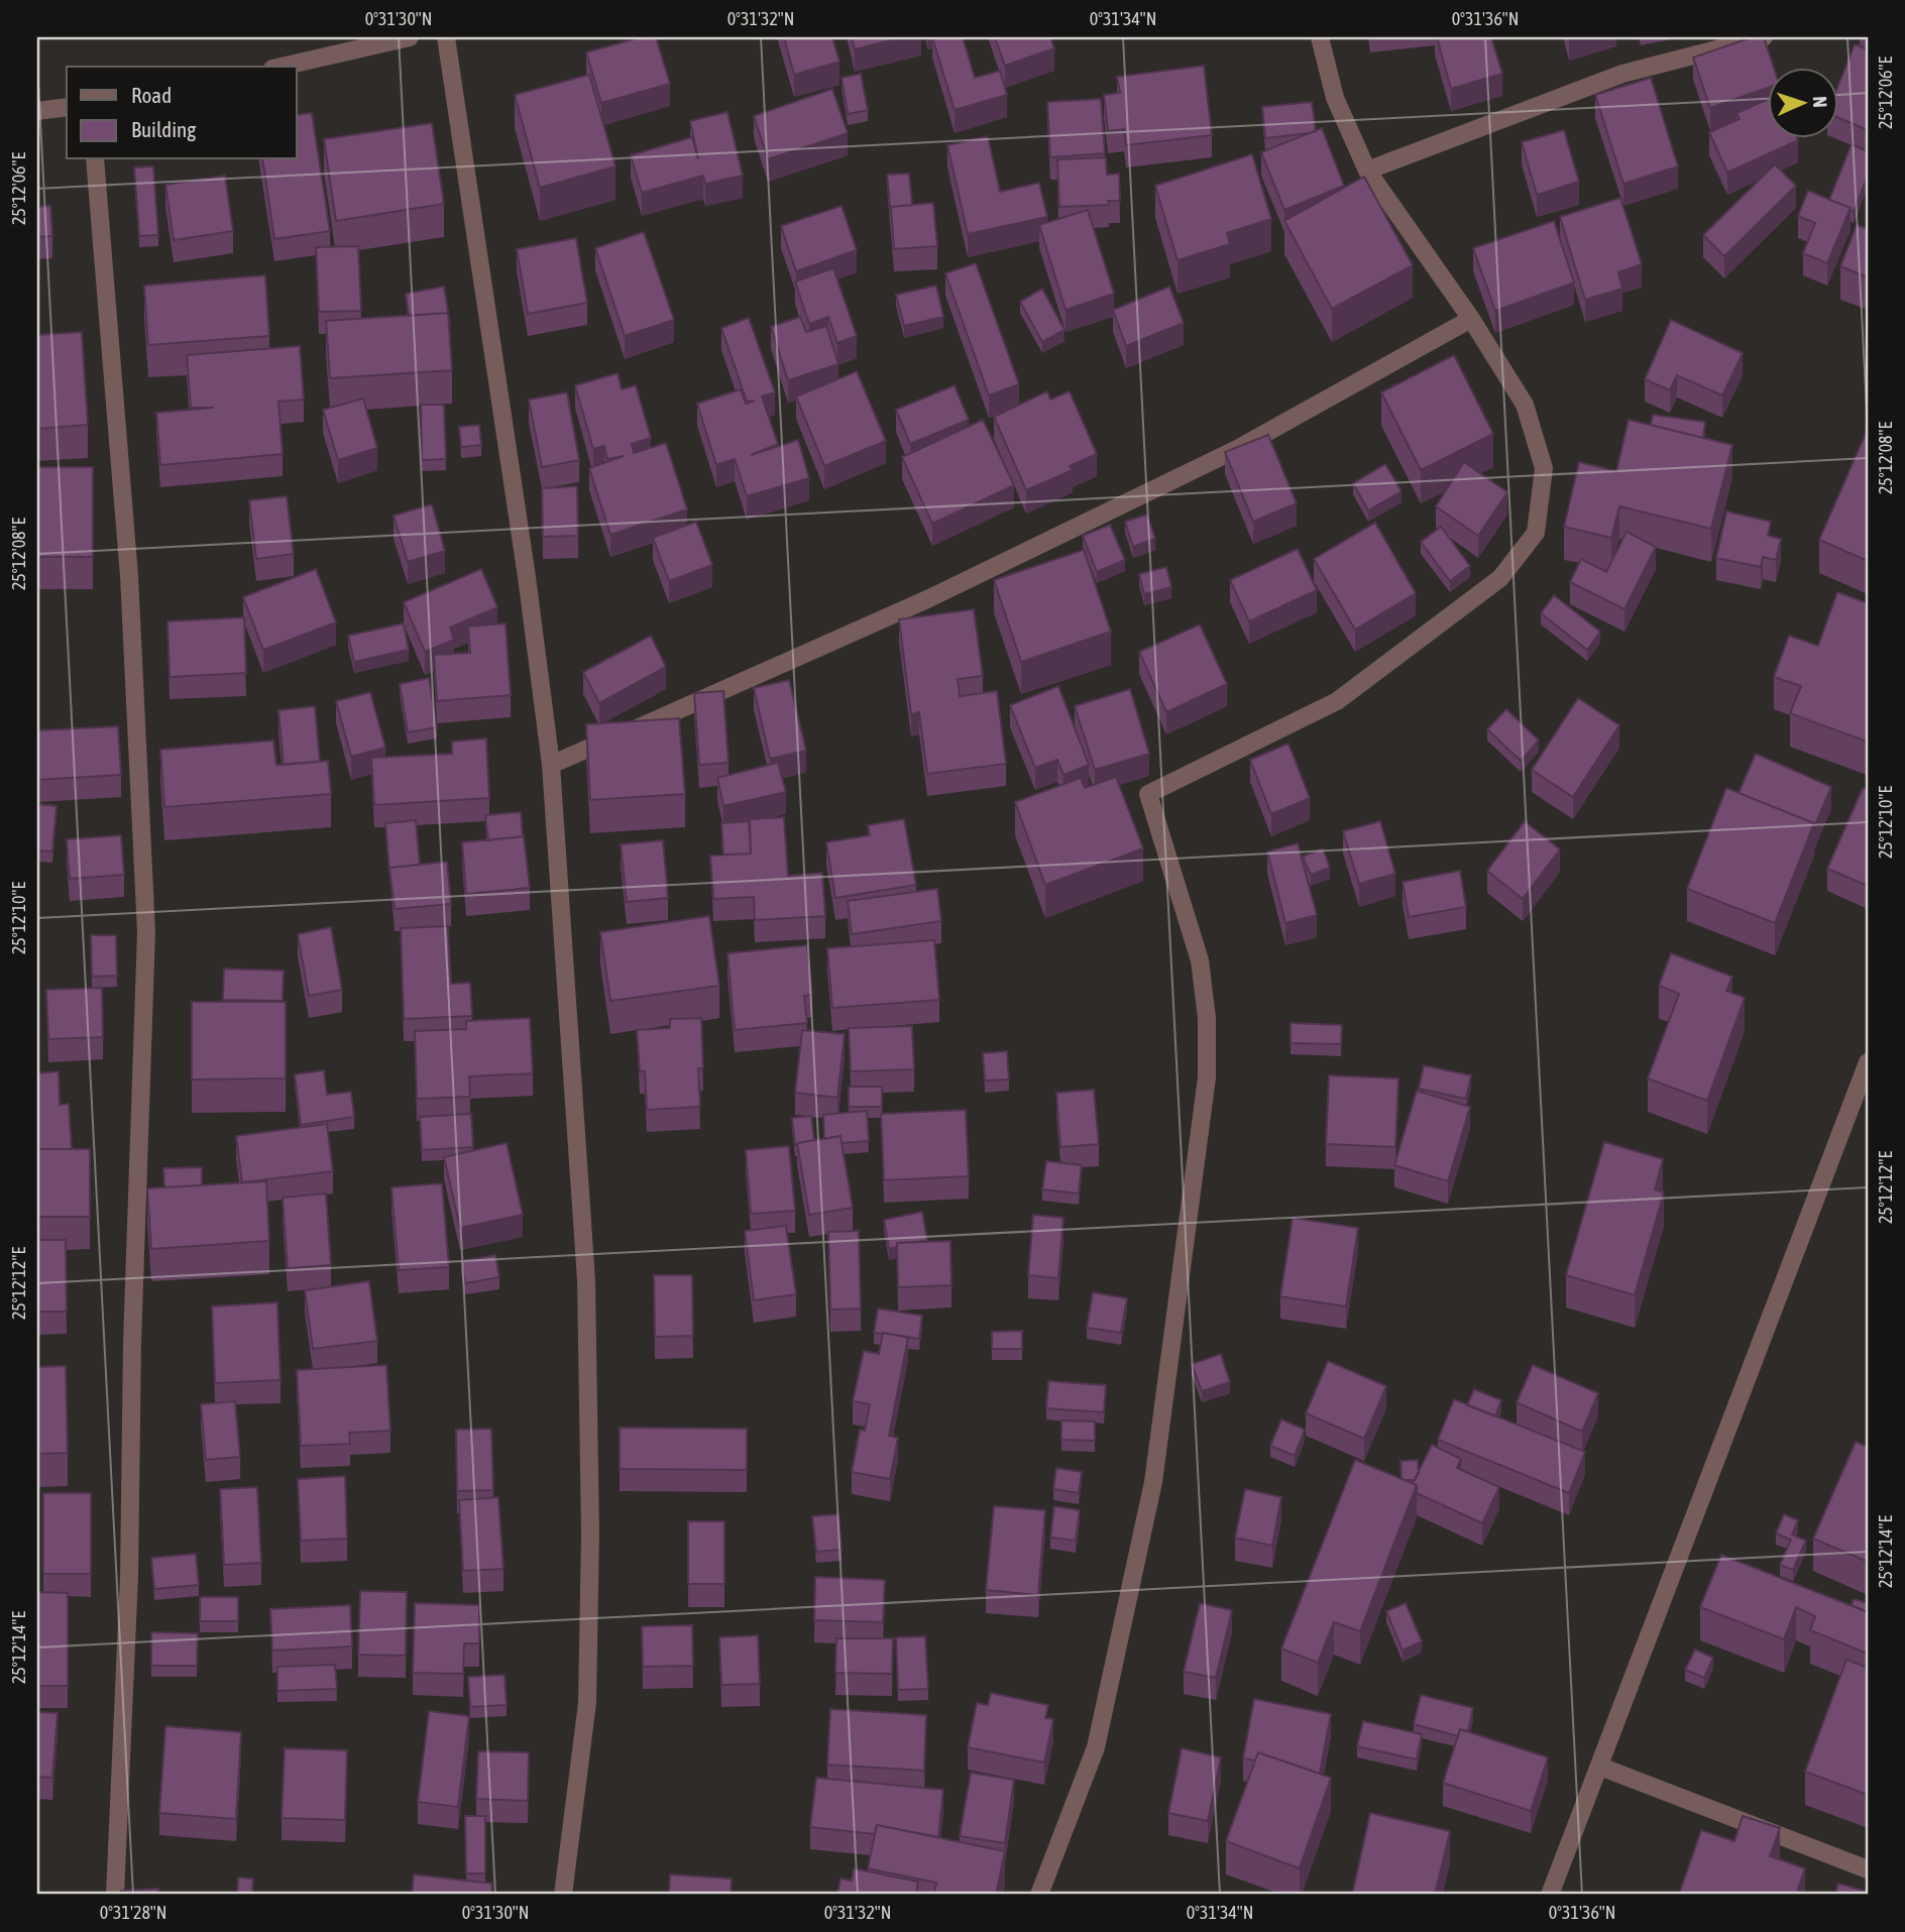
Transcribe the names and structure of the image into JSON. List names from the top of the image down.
{
  "legend": ["Road", "Building"],
  "north": "right",
  "coordinates": [
    "0°31'30\"N",
    "0°31'32\"N",
    "0°31'34\"N",
    "0°31'36\"N",
    "25°12'06\"E",
    "25°12'08\"E",
    "25°12'10\"E",
    "25°12'12\"E",
    "25°12'14\"E",
    "0°31'28\"N"
  ]
}
